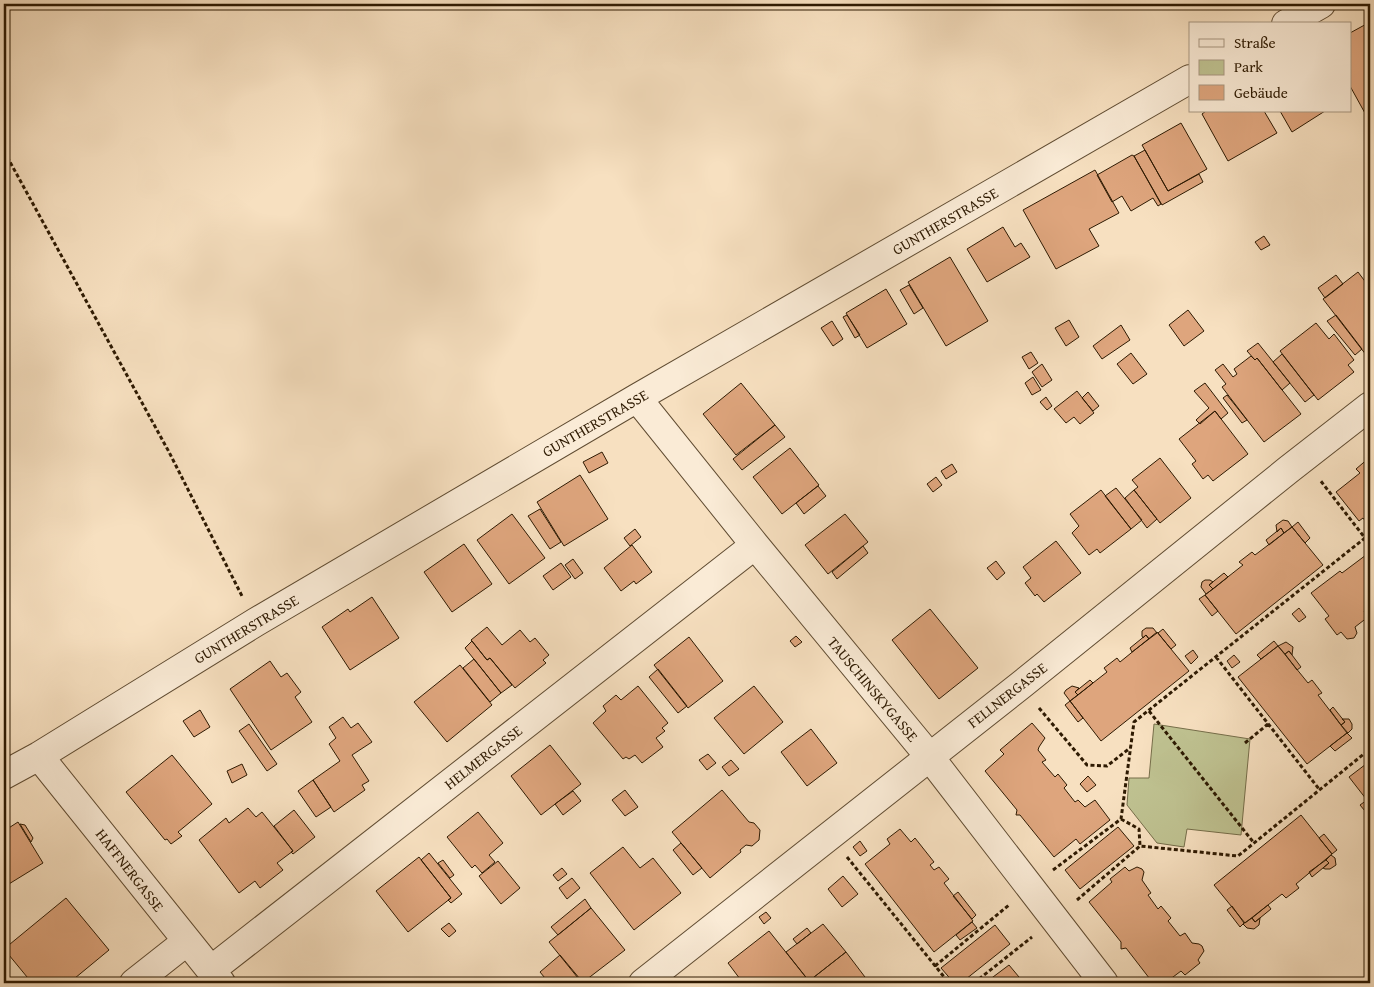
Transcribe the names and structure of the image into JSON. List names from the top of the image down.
{
  "streets": {
    "street": [
      "GUNTHERSTRASSE",
      "TAUSCHINSKYGASSE",
      "FELLNERGASSE",
      "HELMERGASSE",
      "HAFFNERGASSE"
    ]
  },
  "crossings": [
    ["GUNTHERSTRASSE", "TAUSCHINSKYGASSE"],
    ["GUNTHERSTRASSE", "HAFFNERGASSE"],
    ["TAUSCHINSKYGASSE", "FELLNERGASSE"],
    ["TAUSCHINSKYGASSE", "HELMERGASSE"],
    ["HELMERGASSE", "HAFFNERGASSE"]
  ],
  "legend": ["Straße", "Park", "Gebäude"]
}
